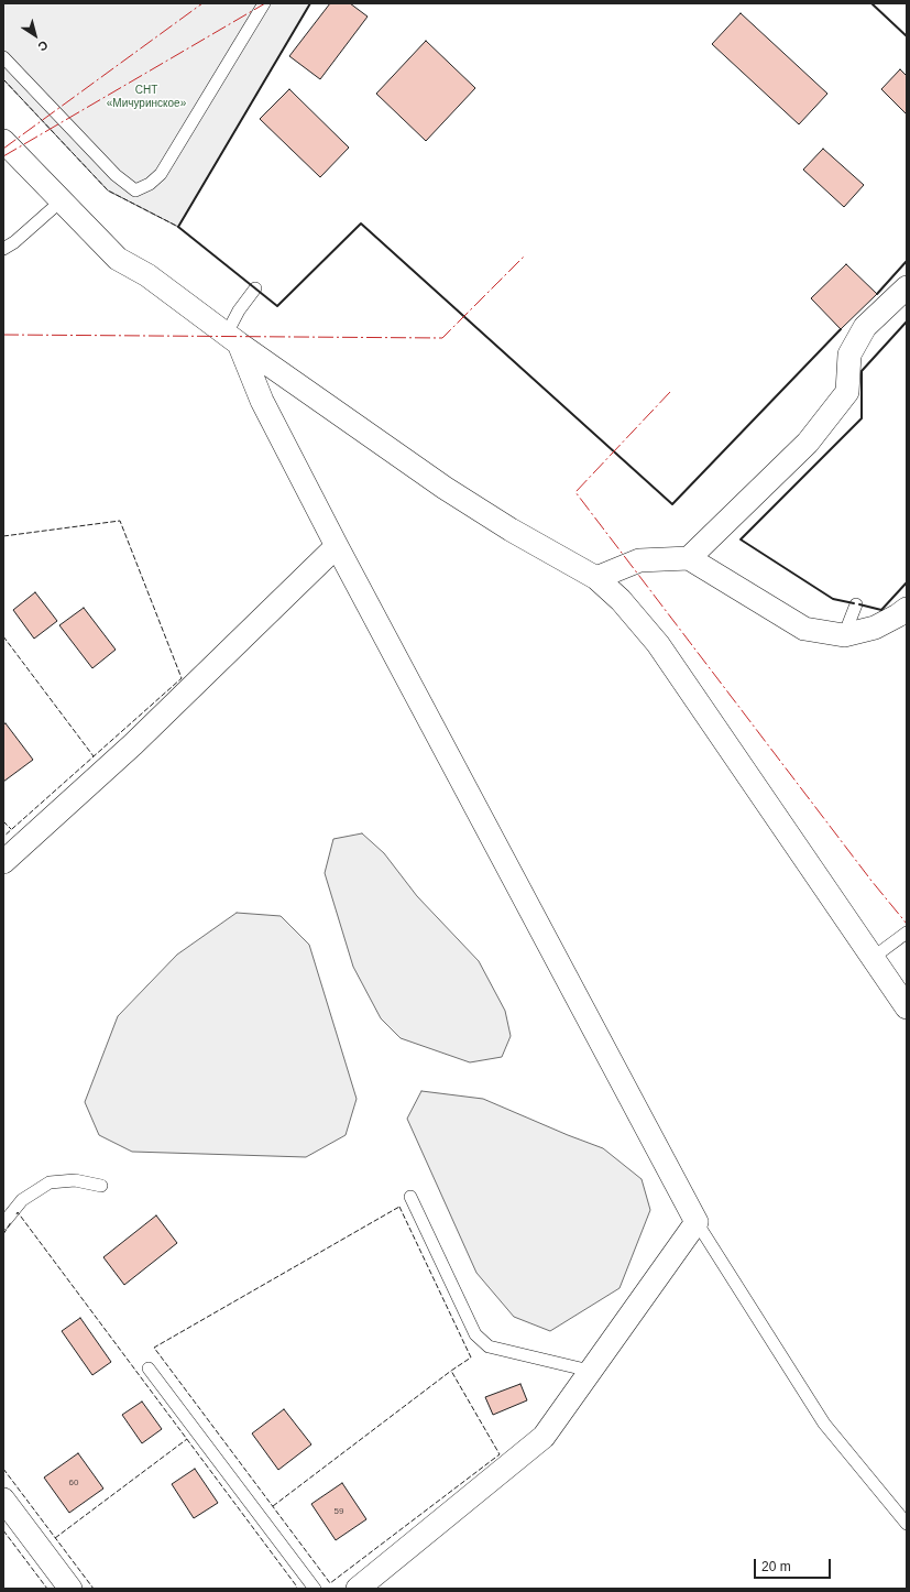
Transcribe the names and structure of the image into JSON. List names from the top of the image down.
{
  "parks": ["СНТ «Мичуринское»"],
  "house_numbers": ["60", "59"],
  "scale_bar": "20 m",
  "north": "bottom right"
}
